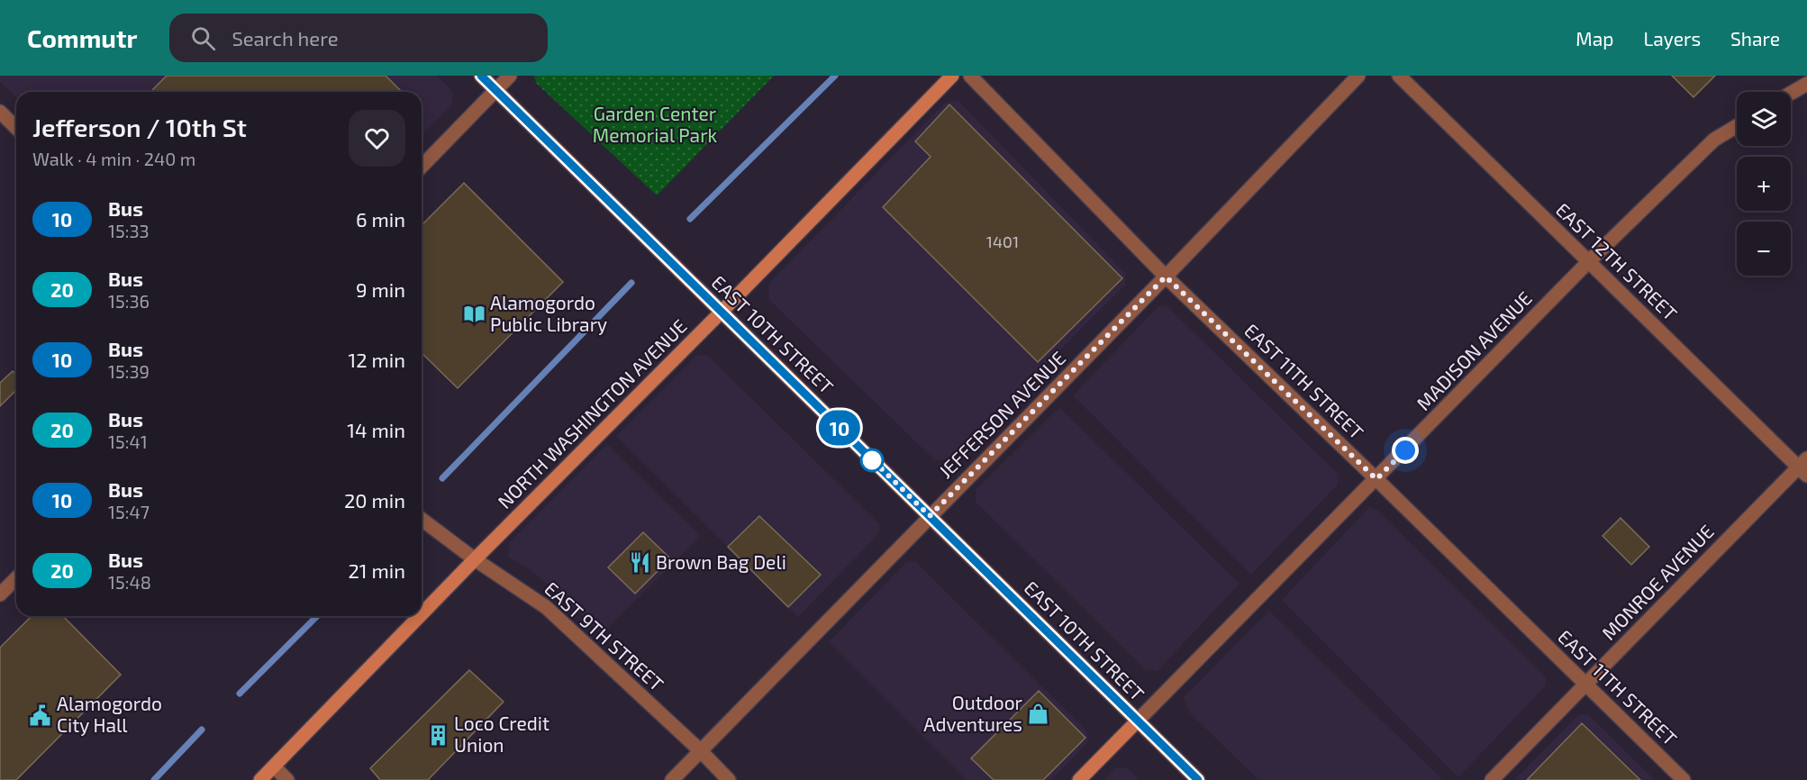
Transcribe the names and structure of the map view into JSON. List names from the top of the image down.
{
  "streets": {
    "main road": ["EAST 10TH STREET", "MADISON AVENUE", "NORTH WASHINGTON AVENUE"],
    "street": [
      "EAST 12TH STREET",
      "EAST 11TH STREET",
      "JEFFERSON AVENUE",
      "MONROE AVENUE",
      "EAST 9TH STREET"
    ]
  },
  "crossings": [
    ["EAST 12TH STREET", "MADISON AVENUE"],
    ["EAST 12TH STREET", "MONROE AVENUE"],
    ["EAST 10TH STREET", "MADISON AVENUE"],
    ["EAST 10TH STREET", "NORTH WASHINGTON AVENUE"],
    ["EAST 10TH STREET", "JEFFERSON AVENUE"],
    ["MADISON AVENUE", "EAST 11TH STREET"],
    ["EAST 11TH STREET", "JEFFERSON AVENUE"],
    ["EAST 11TH STREET", "MONROE AVENUE"],
    ["NORTH WASHINGTON AVENUE", "EAST 9TH STREET"],
    ["JEFFERSON AVENUE", "EAST 9TH STREET"]
  ],
  "parks": ["Garden Center Memorial Park"],
  "places": {
    "library": ["Alamogordo Public Library"],
    "restaurant": ["Brown Bag Deli"],
    "shop": ["Outdoor Adventures"],
    "public building": ["Alamogordo City Hall"],
    "building": ["Loco Credit Union"]
  },
  "lines": ["bus line 10"],
  "house_numbers": ["1401"],
  "page": {
    "header": "Commutr",
    "search": "Search here",
    "nav": ["Map", "Layers", "Share"],
    "on_map": "10",
    "map_buttons": ["+", "−"],
    "heading": ["Jefferson / 10th St", "Walk · 4 min · 240 m"],
    "list": [
      {
        "mark": "10",
        "name": "Bus",
        "note": "15:33",
        "value": "6 min"
      },
      {
        "mark": "20",
        "name": "Bus",
        "note": "15:36",
        "value": "9 min"
      },
      {
        "mark": "10",
        "name": "Bus",
        "note": "15:39",
        "value": "12 min"
      },
      {
        "mark": "20",
        "name": "Bus",
        "note": "15:41",
        "value": "14 min"
      },
      {
        "mark": "10",
        "name": "Bus",
        "note": "15:47",
        "value": "20 min"
      },
      {
        "mark": "20",
        "name": "Bus",
        "note": "15:48",
        "value": "21 min"
      }
    ]
  }
}
